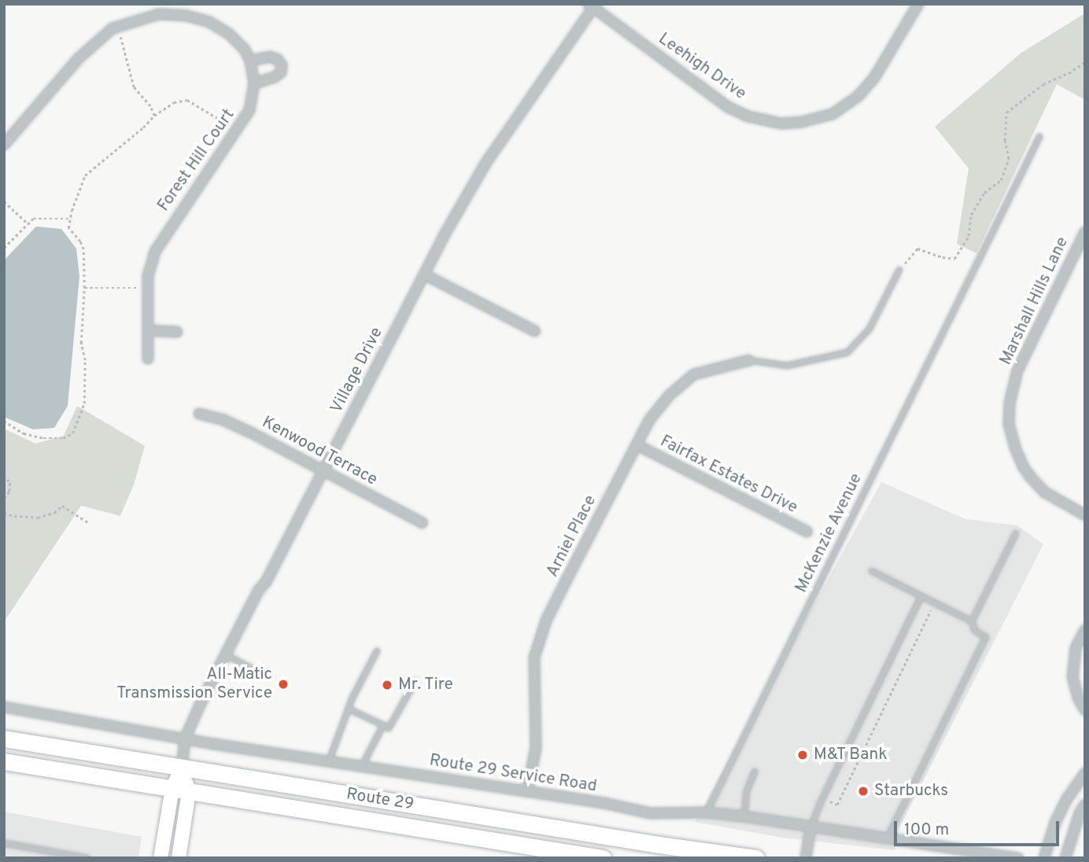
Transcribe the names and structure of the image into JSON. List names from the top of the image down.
{
  "streets": {
    "main road": ["Route 29"],
    "street": [
      "Leehigh Drive",
      "Forest Hill Court",
      "Marshall Hills Lane",
      "Village Drive",
      "Kenwood Terrace",
      "Fairfax Estates Drive",
      "Arniel Place",
      "Route 29 Service Road"
    ],
    "lane": ["McKenzie Avenue"]
  },
  "crossings": [
    ["Leehigh Drive", "Village Drive"],
    ["Village Drive", "Kenwood Terrace"],
    ["Village Drive", "Route 29 Service Road"],
    ["Village Drive", "Route 29"],
    ["Fairfax Estates Drive", "Arniel Place"],
    ["McKenzie Avenue", "Route 29 Service Road"],
    ["Arniel Place", "Route 29 Service Road"]
  ],
  "places": [
    "All-Matic Transmission Service",
    "Mr. Tire",
    "M&T Bank",
    "Starbucks"
  ],
  "scale_bar": "100 m"
}
